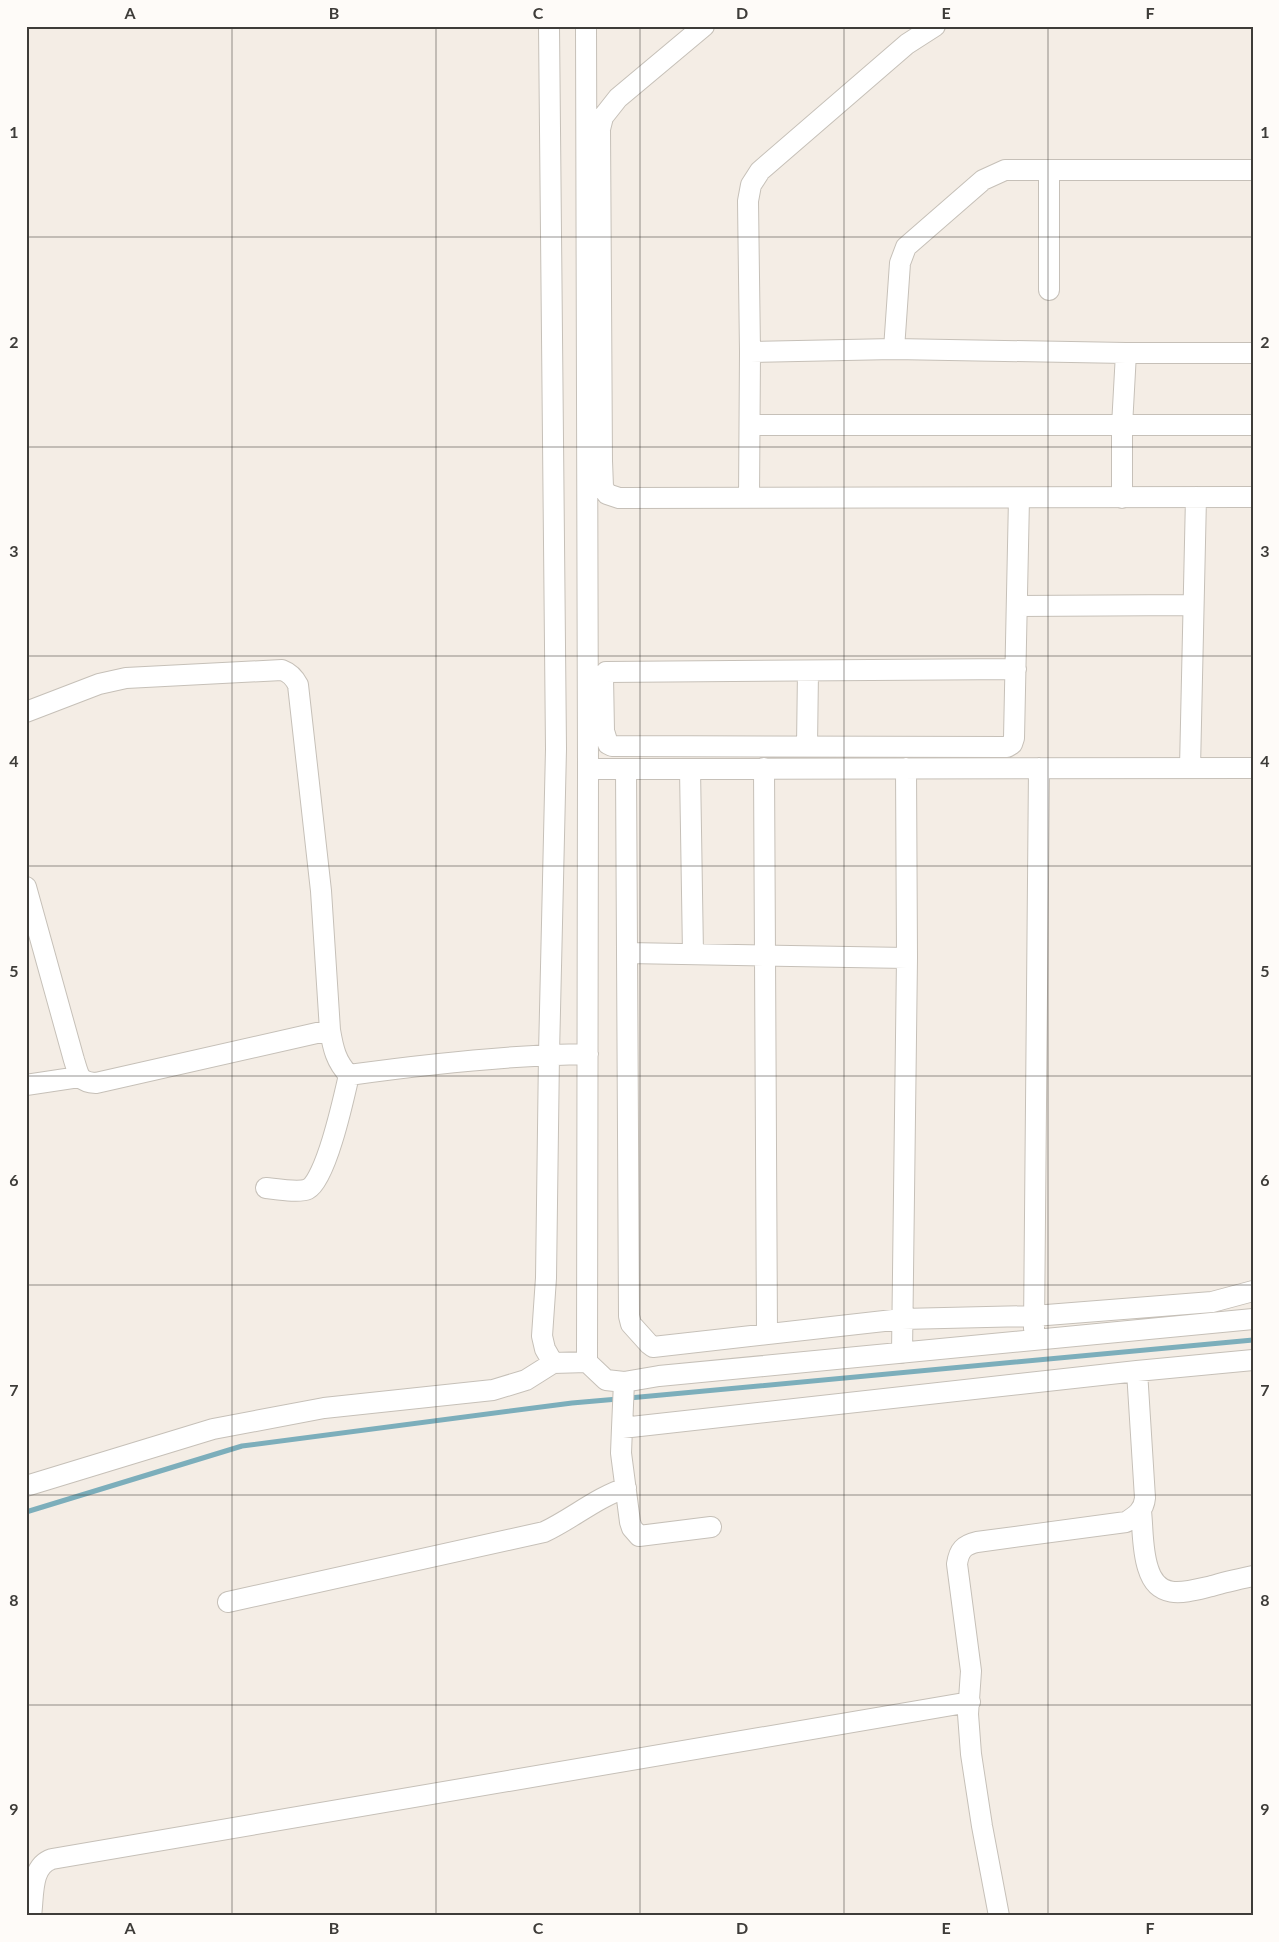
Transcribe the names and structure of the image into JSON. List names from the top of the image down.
{
  "grid": {
    "columns": [
      "A",
      "B",
      "C",
      "D",
      "E",
      "F"
    ],
    "rows": [
      "1",
      "2",
      "3",
      "4",
      "5",
      "6",
      "7",
      "8",
      "9"
    ]
  }
}
